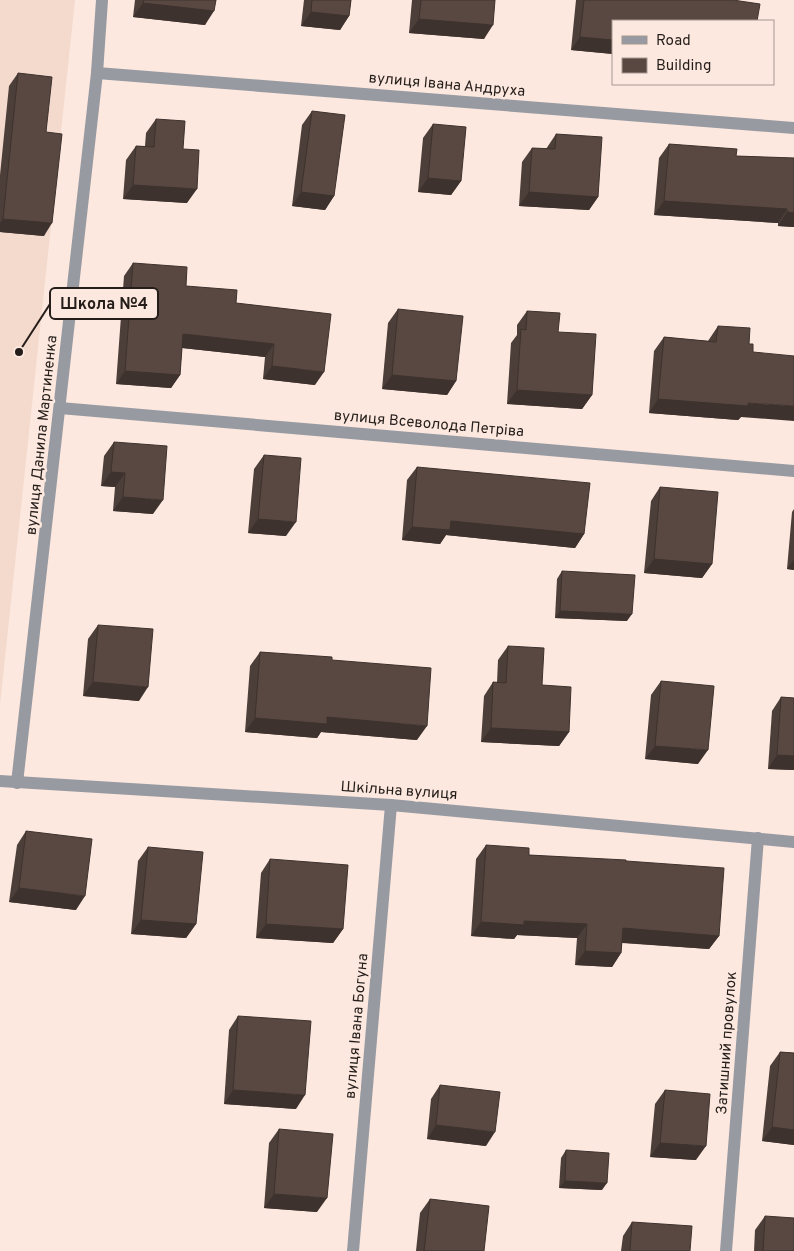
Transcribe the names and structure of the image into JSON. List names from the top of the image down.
{
  "streets": {
    "street": [
      "вулиця Івана Андруха",
      "вулиця Всеволода Петріва",
      "вулиця Данила Мартиненка",
      "Шкільна вулиця",
      "вулиця Івана Богуна",
      "Затишний провулок"
    ]
  },
  "crossings": [
    ["вулиця Івана Андруха", "вулиця Данила Мартиненка"],
    ["вулиця Всеволода Петріва", "вулиця Данила Мартиненка"],
    ["вулиця Данила Мартиненка", "Шкільна вулиця"],
    ["Шкільна вулиця", "вулиця Івана Богуна"],
    ["Шкільна вулиця", "Затишний провулок"]
  ],
  "places": ["Школа №4"],
  "legend": ["Road", "Building"]
}
